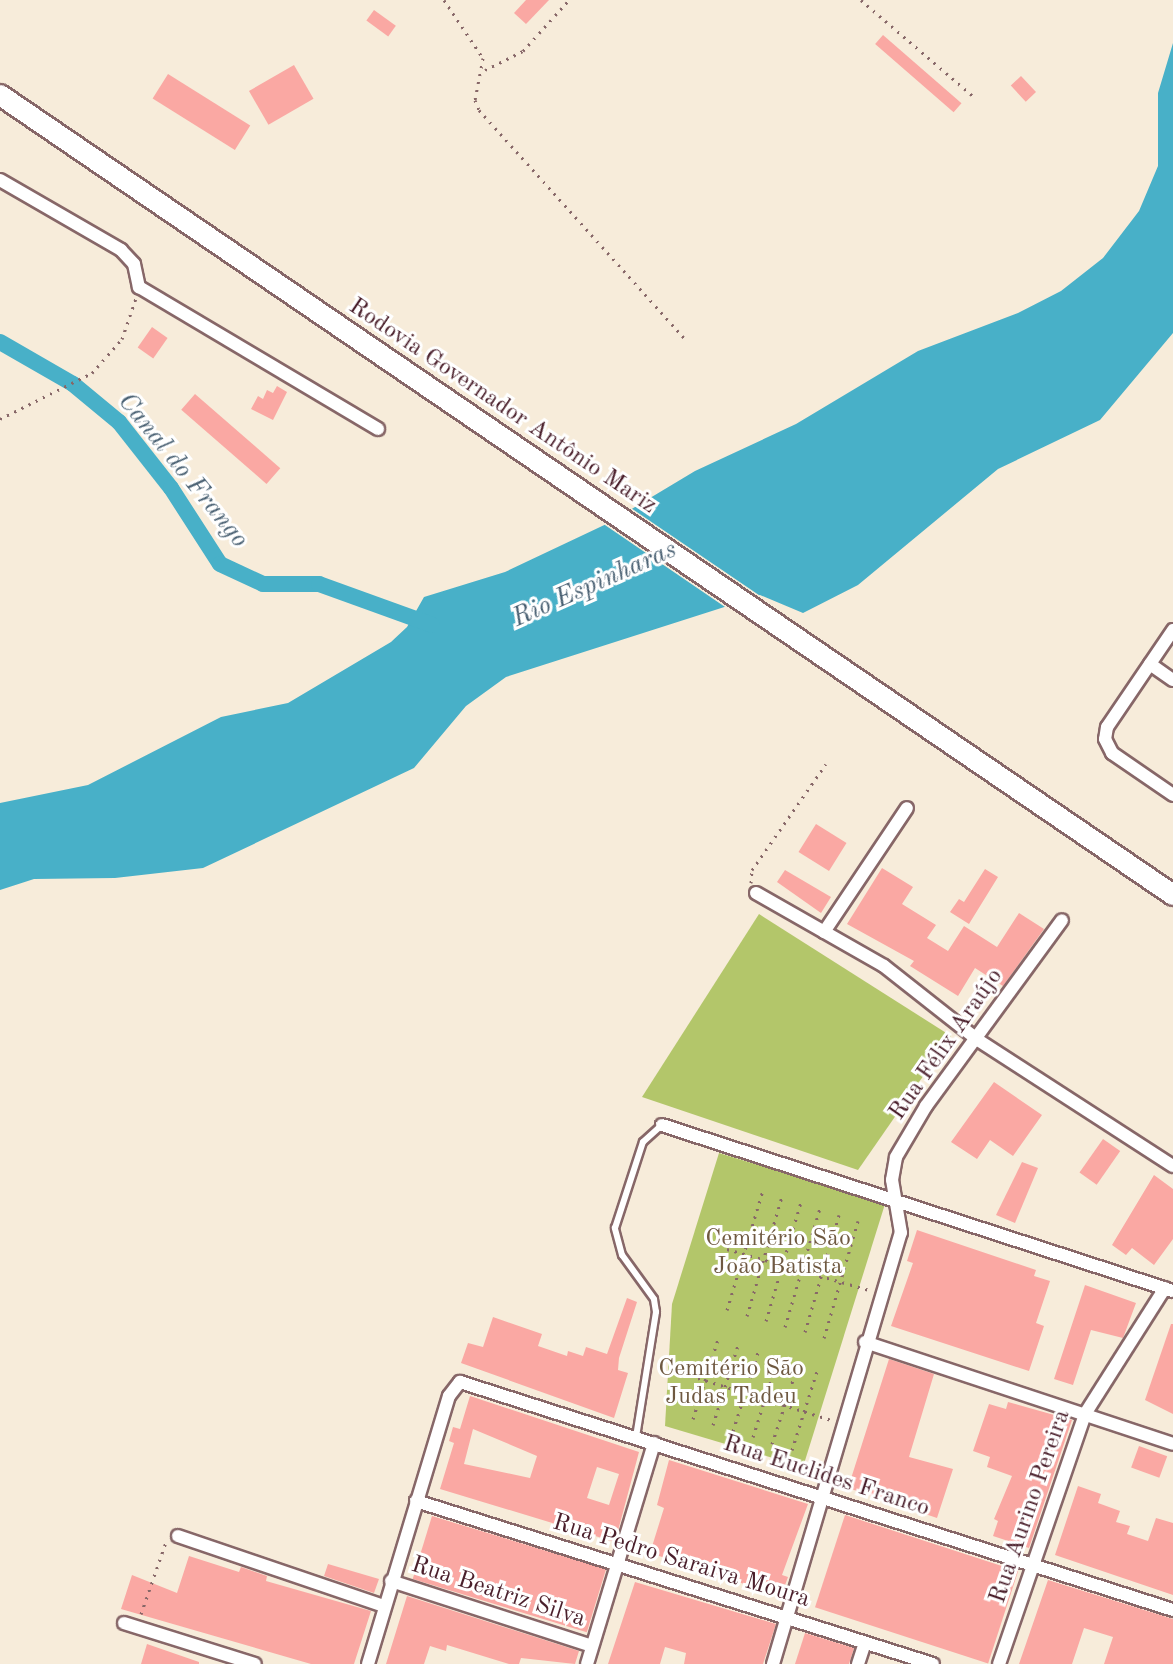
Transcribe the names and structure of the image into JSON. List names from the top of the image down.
{
  "streets": {
    "highway": ["Rodovia Governador Antônio Mariz"],
    "street": [
      "Rua Félix Araújo",
      "Rua Euclides Franco",
      "Rua Aurino Pereira",
      "Rua Pedro Saraiva Moura",
      "Rua Beatriz Silva"
    ]
  },
  "crossings": [
    ["Rua Félix Araújo", "Rua Euclides Franco"],
    ["Rua Félix Araújo", "Rua Pedro Saraiva Moura"],
    ["Rua Euclides Franco", "Rua Aurino Pereira"],
    ["Rua Euclides Franco", "Rua Pedro Saraiva Moura"]
  ],
  "water": ["Canal do Frango", "Rio Espinharas"],
  "parks": ["Cemitério São João Batista", "Cemitério São Judas Tadeu"]
}
